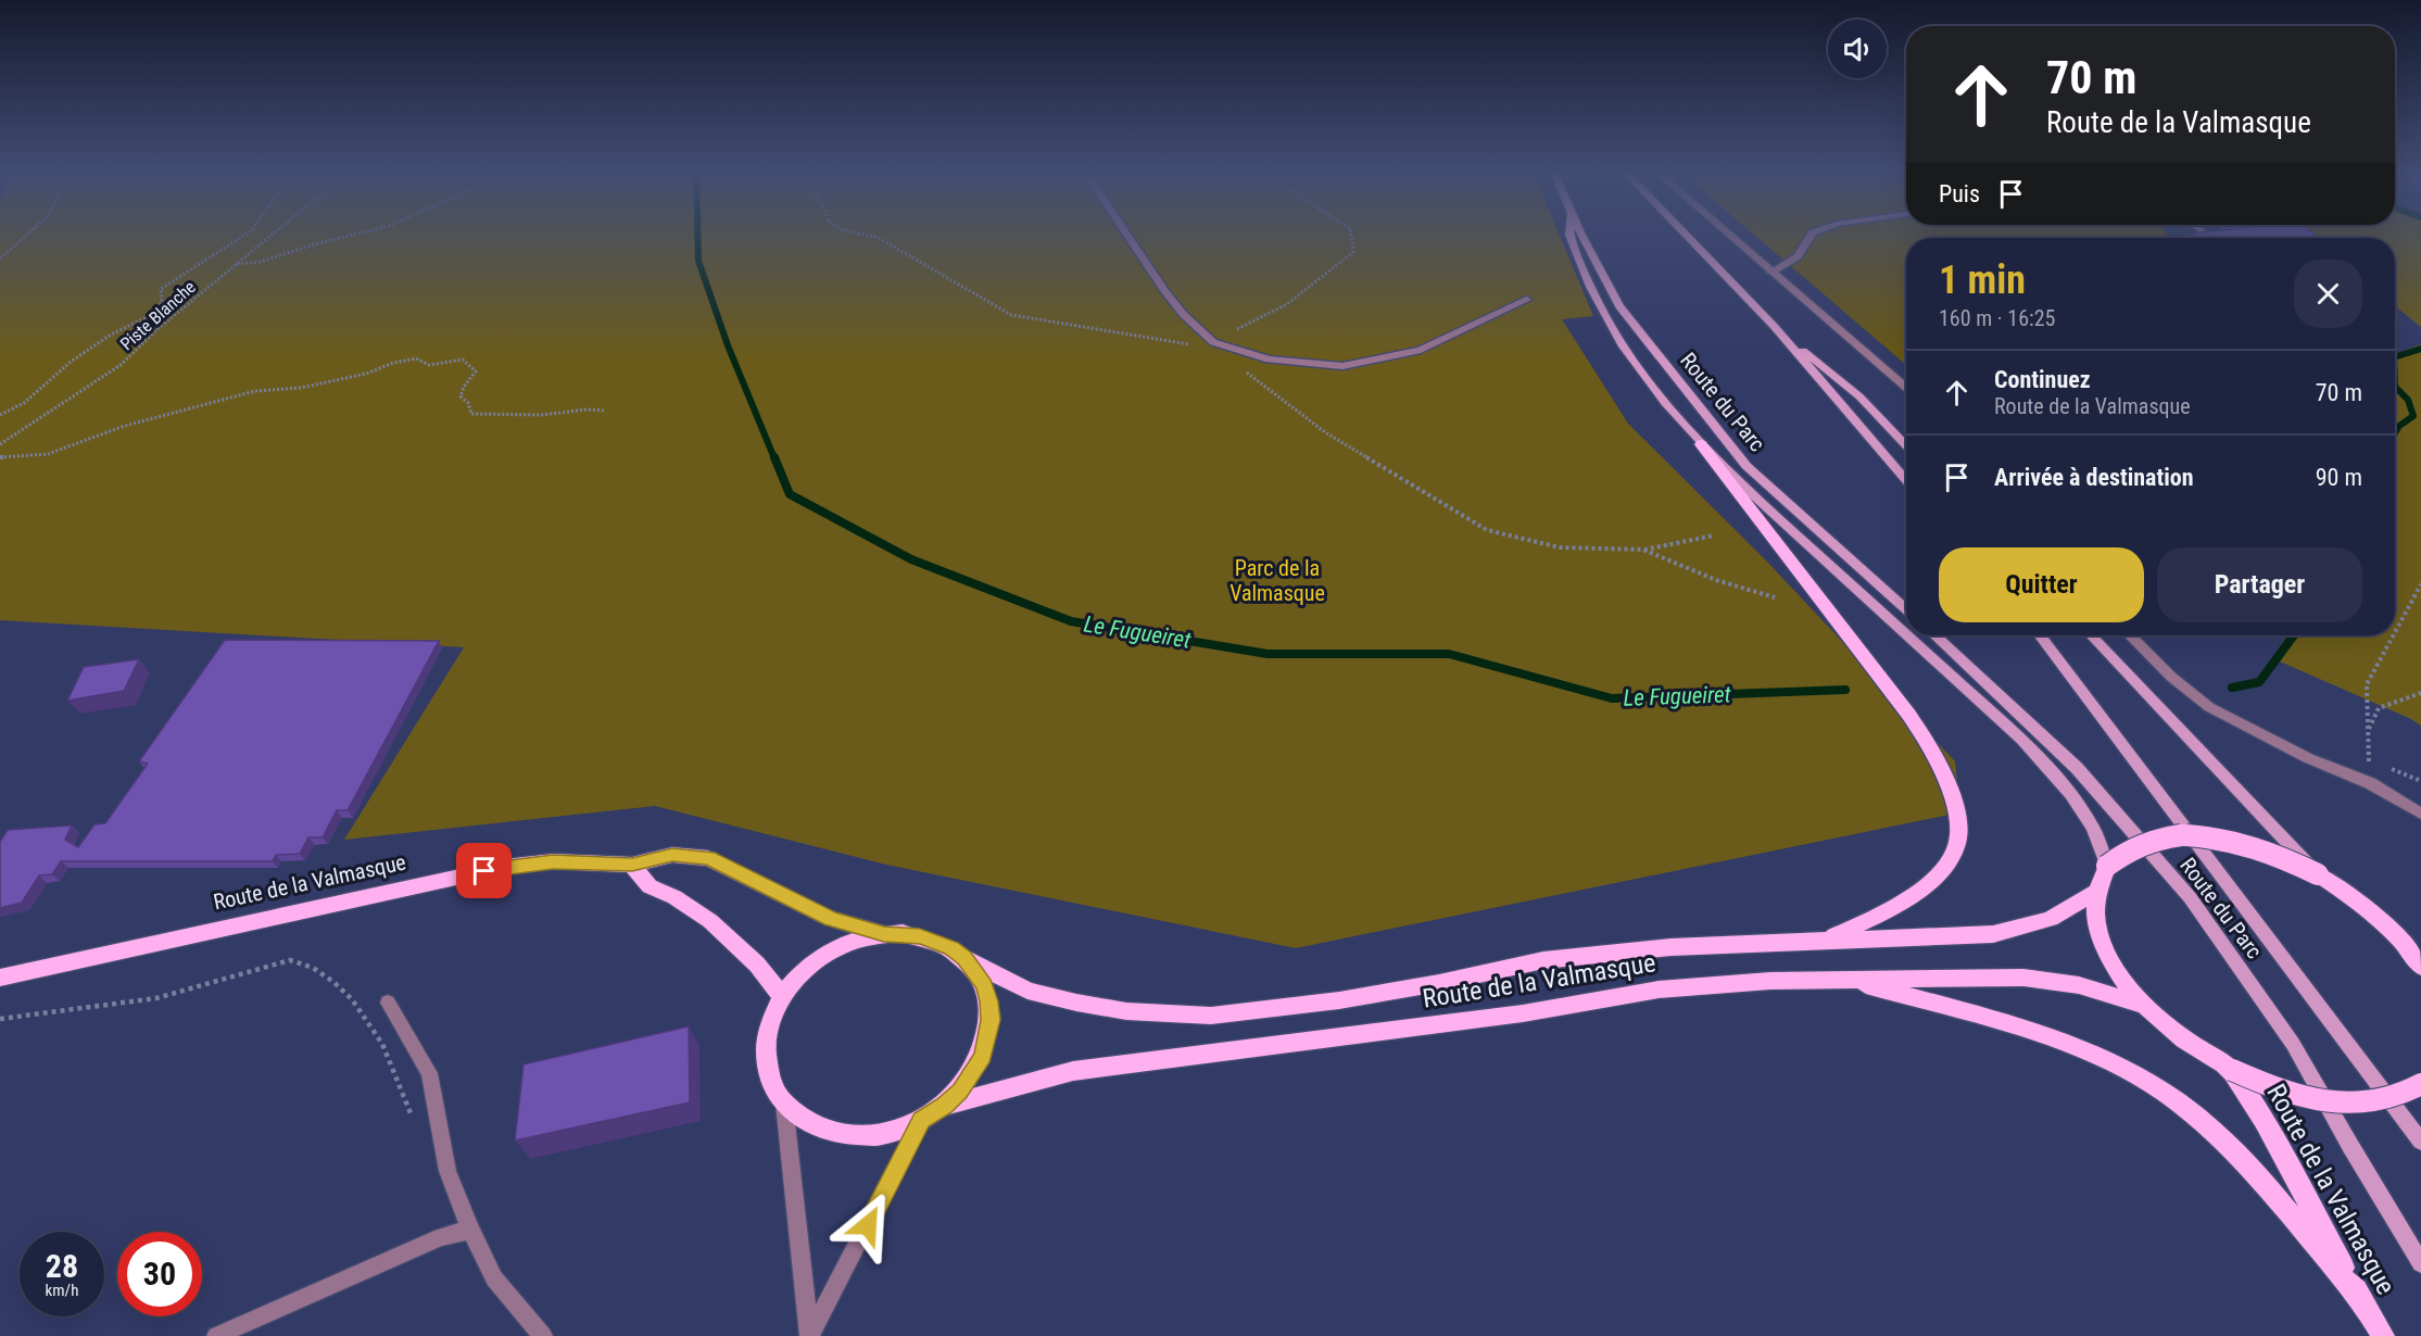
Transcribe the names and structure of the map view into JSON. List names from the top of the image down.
{
  "streets": {
    "main road": ["Route du Parc", "Route de la Valmasque"],
    "path": ["Piste Blanche"]
  },
  "water": ["Le Fugueiret"],
  "parks": ["Parc de la Valmasque"],
  "page": {
    "turn": ["70 m", "Route de la Valmasque"],
    "then": "Puis",
    "heading": ["1 min", "160 m · 16:25"],
    "list": [
      {
        "name": "Continuez",
        "note": "Route de la Valmasque",
        "value": "70 m"
      },
      {
        "name": "Arrivée à destination",
        "value": "90 m"
      }
    ],
    "buttons": ["Quitter", "Partager"],
    "speed": "28 km/h",
    "limit": "30"
  }
}
